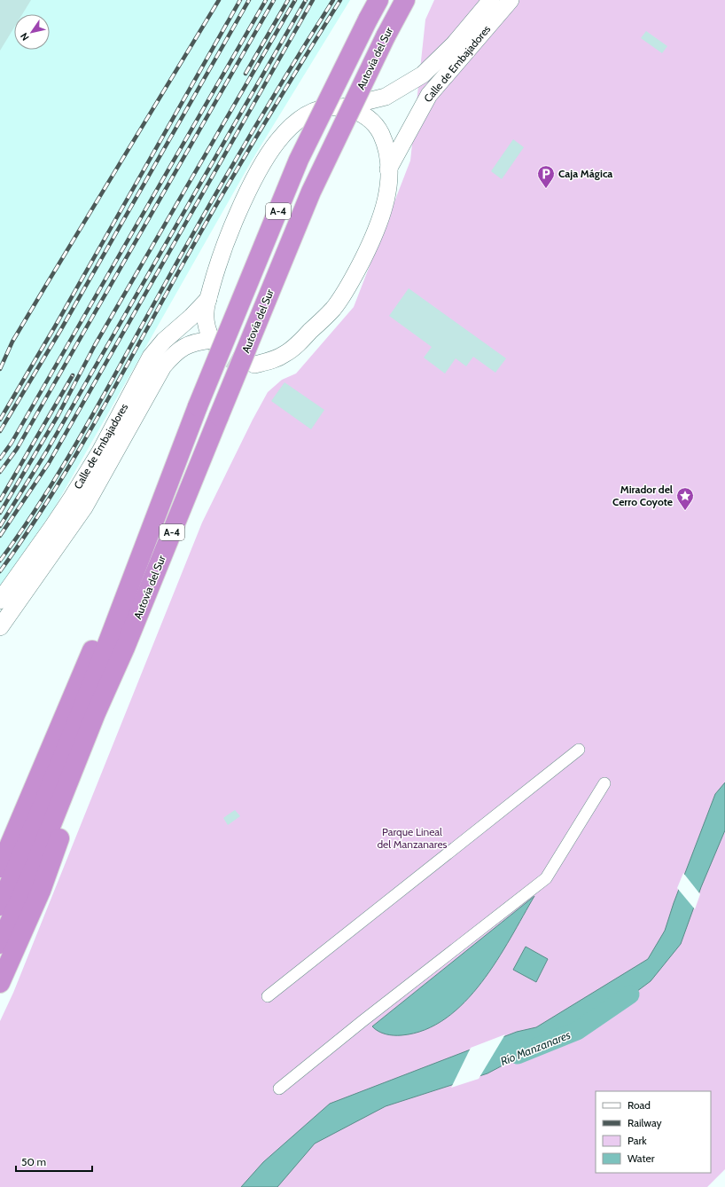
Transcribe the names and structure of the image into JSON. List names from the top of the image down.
{
  "streets": {
    "highway": ["Autovía del Sur", "A-4"],
    "main road": ["Calle de Embajadores"]
  },
  "water": ["Río Manzanares"],
  "parks": ["Parque Lineal del Manzanares"],
  "places": {
    "parking": ["Caja Mágica"],
    "place": ["Mirador del Cerro Coyote"]
  },
  "legend": [
    "Road",
    "Railway",
    "Park",
    "Water"
  ],
  "scale_bar": "50 m",
  "north": "bottom left"
}
